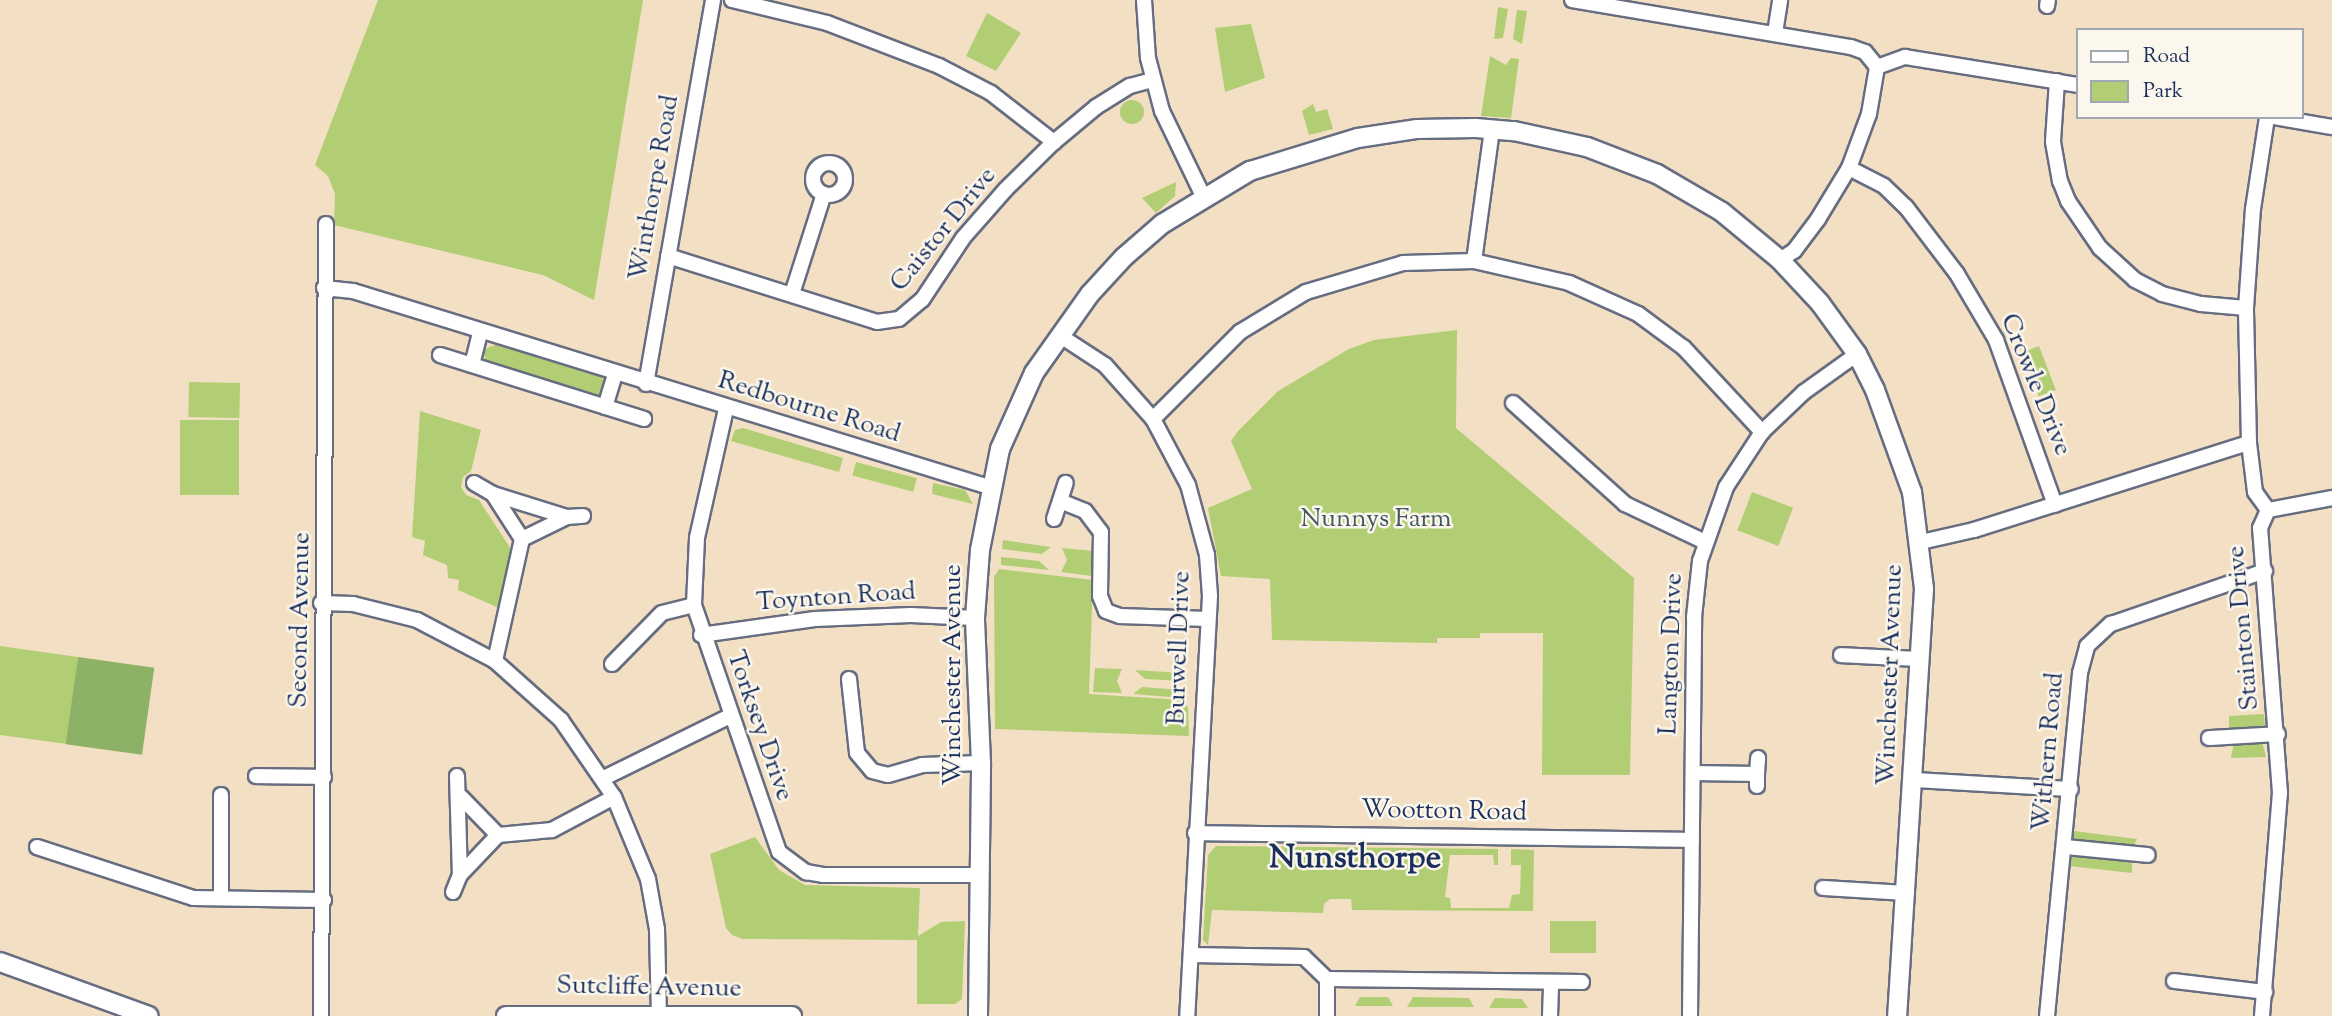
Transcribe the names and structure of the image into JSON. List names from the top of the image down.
{
  "streets": {
    "street": [
      "Winthorpe Road",
      "Caistor Drive",
      "Crowle Drive",
      "Redbourne Road",
      "Toynton Road",
      "Second Avenue",
      "Stainton Drive",
      "Burwell Drive",
      "Langton Drive",
      "Winchester Avenue",
      "Torksey Drive",
      "Withern Road",
      "Wootton Road",
      "Sutcliffe Avenue"
    ]
  },
  "crossings": [
    ["Winthorpe Road", "Caistor Drive"],
    ["Winthorpe Road", "Redbourne Road"],
    ["Redbourne Road", "Second Avenue"],
    ["Redbourne Road", "Winchester Avenue"],
    ["Redbourne Road", "Torksey Drive"],
    ["Toynton Road", "Winchester Avenue"],
    ["Toynton Road", "Torksey Drive"],
    ["Stainton Drive", "Withern Road"],
    ["Burwell Drive", "Winchester Avenue"],
    ["Burwell Drive", "Wootton Road"],
    ["Langton Drive", "Winchester Avenue"],
    ["Langton Drive", "Wootton Road"],
    ["Winchester Avenue", "Torksey Drive"]
  ],
  "districts": ["Nunsthorpe"],
  "parks": ["Nunnys Farm"],
  "legend": ["Road", "Park"]
}
